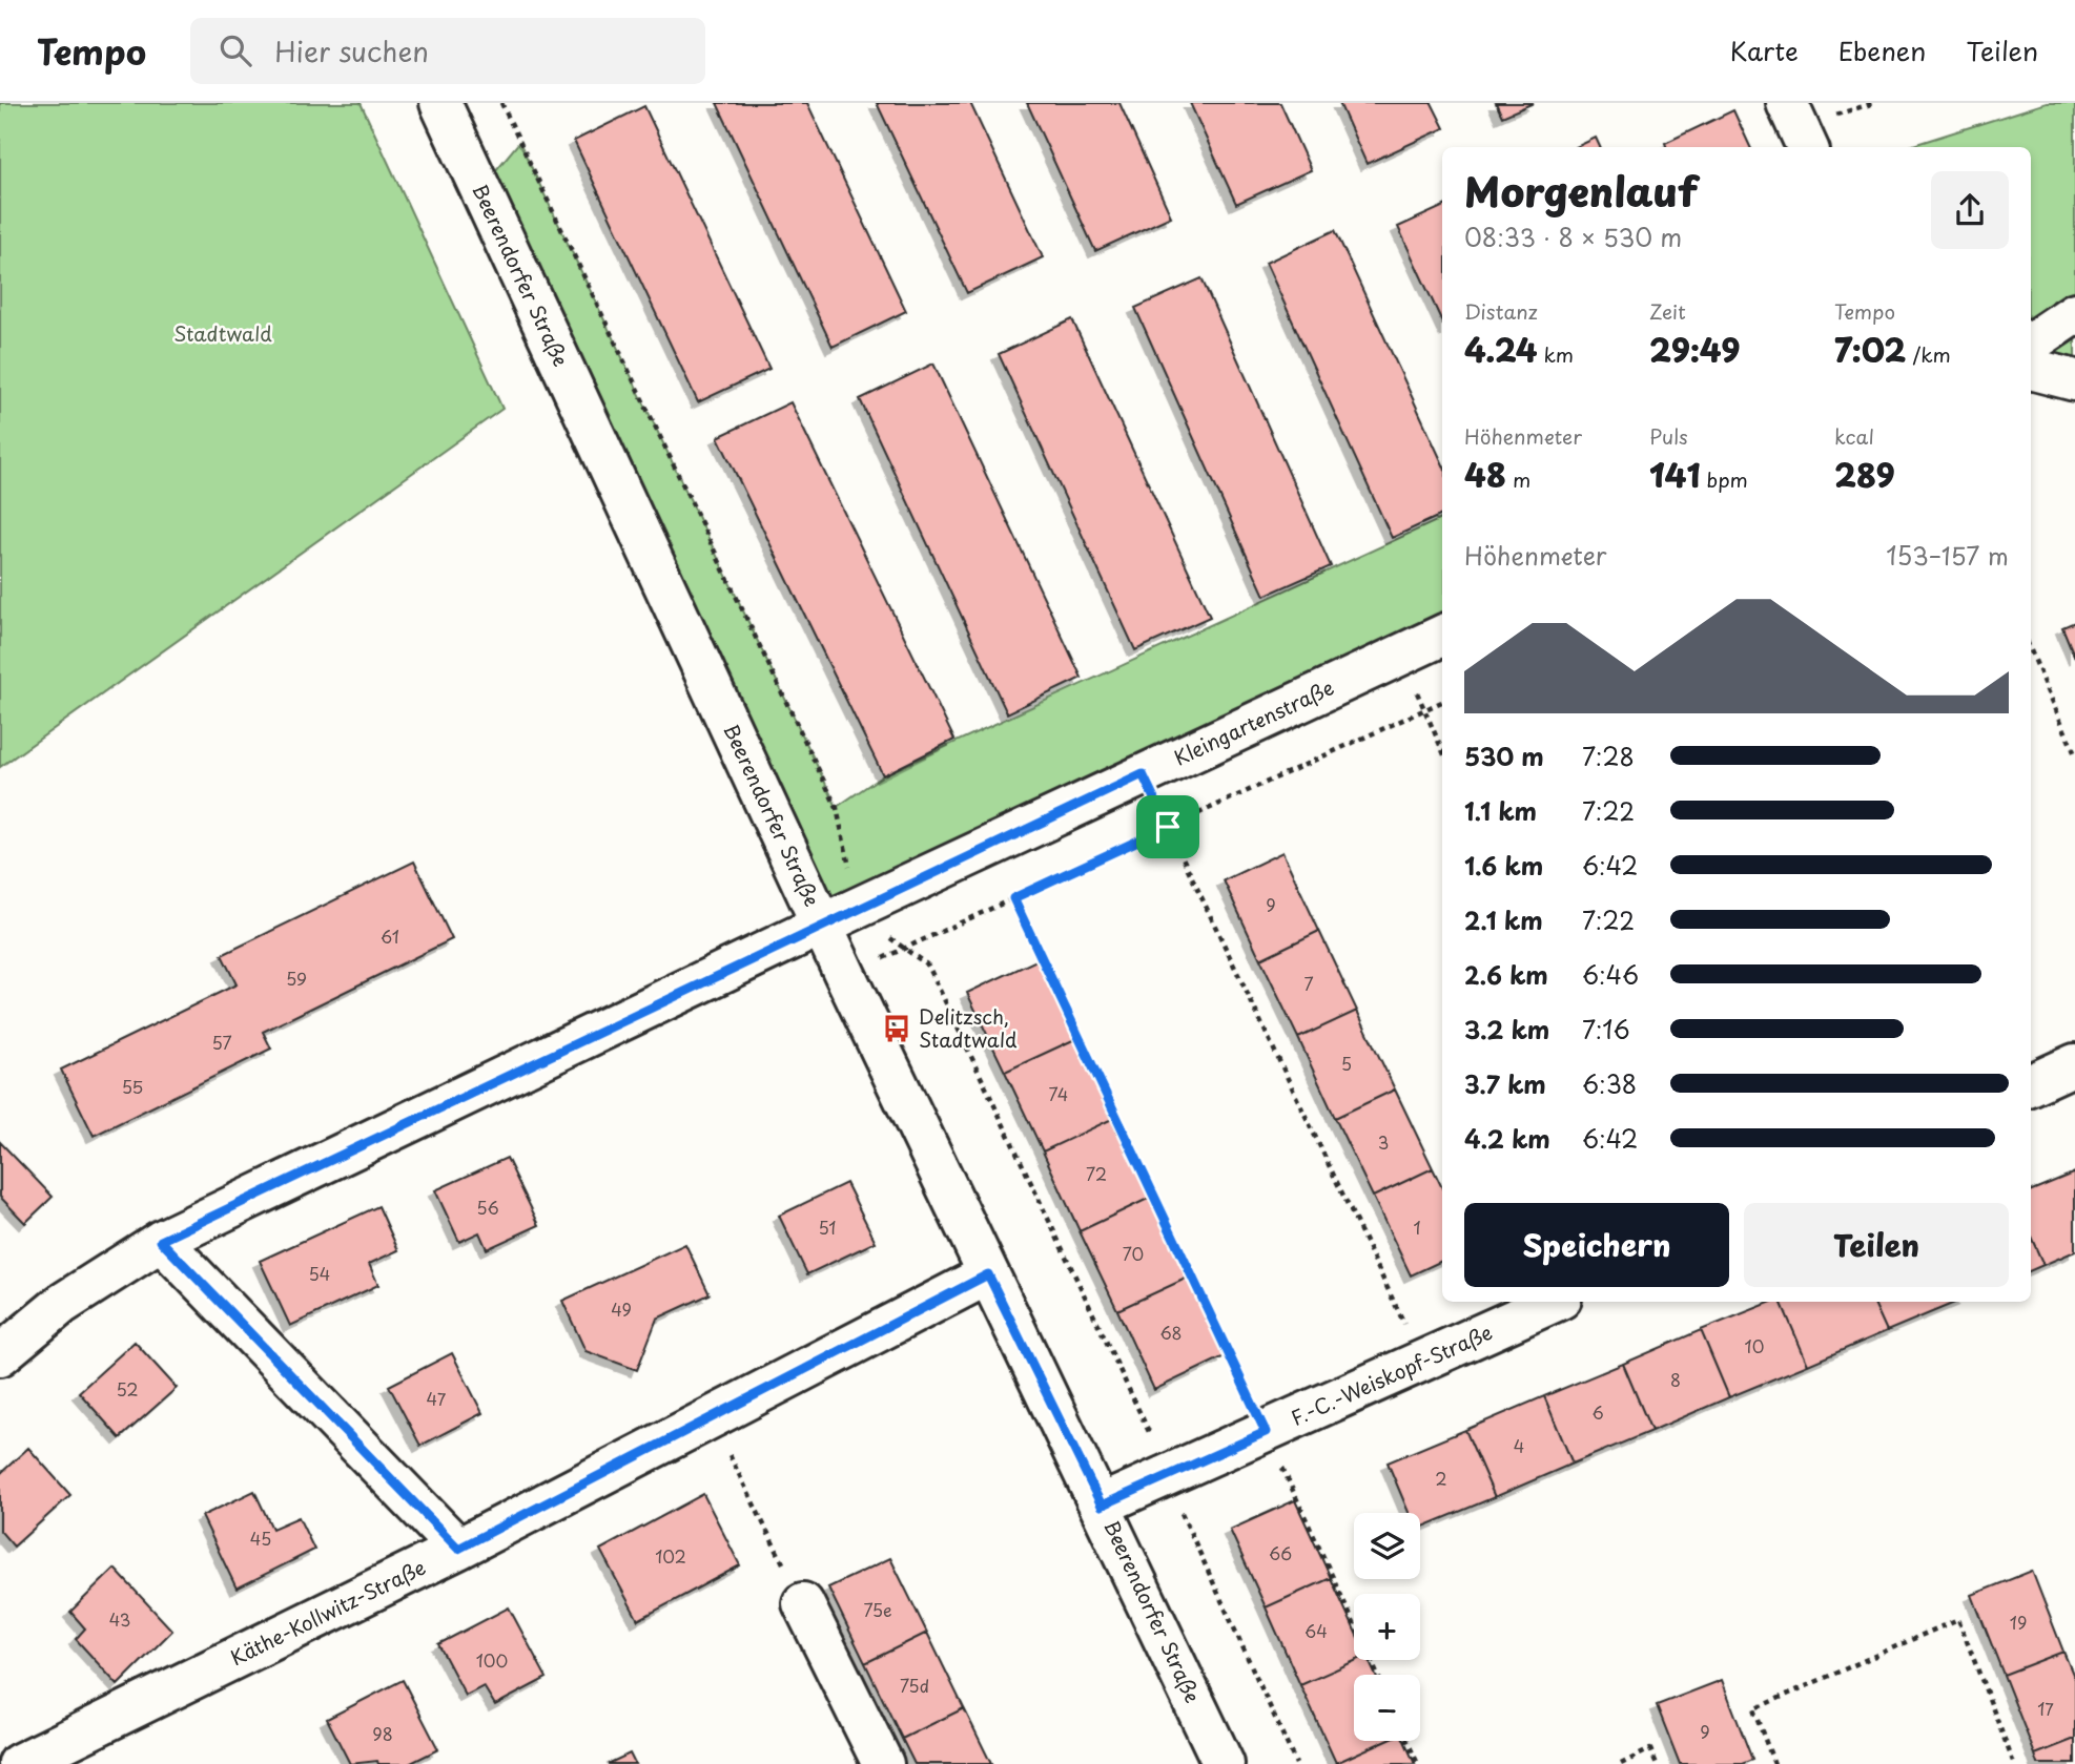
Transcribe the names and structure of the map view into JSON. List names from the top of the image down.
{
  "streets": {
    "street": [
      "Beerendorfer Straße",
      "Kleingartenstraße",
      "F.-C.-Weiskopf-Straße",
      "Käthe-Kollwitz-Straße"
    ]
  },
  "crossings": [
    ["Beerendorfer Straße", "Kleingartenstraße"],
    ["Beerendorfer Straße", "F.-C.-Weiskopf-Straße"],
    ["Beerendorfer Straße", "Käthe-Kollwitz-Straße"]
  ],
  "parks": ["Stadtwald"],
  "places": {
    "bus stop": ["Delitzsch, Stadtwald"]
  },
  "house_numbers": [
    "9",
    "61",
    "59",
    "7",
    "57",
    "5",
    "55",
    "74",
    "3",
    "72",
    "56",
    "51",
    "1",
    "70",
    "54",
    "49",
    "68",
    "10",
    "8",
    "52",
    "47",
    "6",
    "4",
    "2",
    "45",
    "66",
    "102",
    "75e",
    "43",
    "19",
    "64",
    "100",
    "75d",
    "17",
    "9",
    "98"
  ],
  "page": {
    "header": "Tempo",
    "search": "Hier suchen",
    "nav": ["Karte", "Ebenen", "Teilen"],
    "heading": ["Morgenlauf", "08:33 · 8 × 530 m"],
    "stats": [
      ["Distanz", "4.24 km"],
      ["Zeit", "29:49"],
      ["Tempo", "7:02 /km"],
      ["Höhenmeter", "48 m"],
      ["Puls", "141 bpm"],
      ["kcal", "289"]
    ],
    "chart": ["Höhenmeter", "153–157 m"],
    "list": [
      {
        "name": "530 m",
        "note": "7:28"
      },
      {
        "name": "1.1 km",
        "note": "7:22"
      },
      {
        "name": "1.6 km",
        "note": "6:42"
      },
      {
        "name": "2.1 km",
        "note": "7:22"
      },
      {
        "name": "2.6 km",
        "note": "6:46"
      },
      {
        "name": "3.2 km",
        "note": "7:16"
      },
      {
        "name": "3.7 km",
        "note": "6:38"
      },
      {
        "name": "4.2 km",
        "note": "6:42"
      }
    ],
    "buttons": ["Speichern", "Teilen"],
    "map_buttons": ["+", "−"]
  }
}
